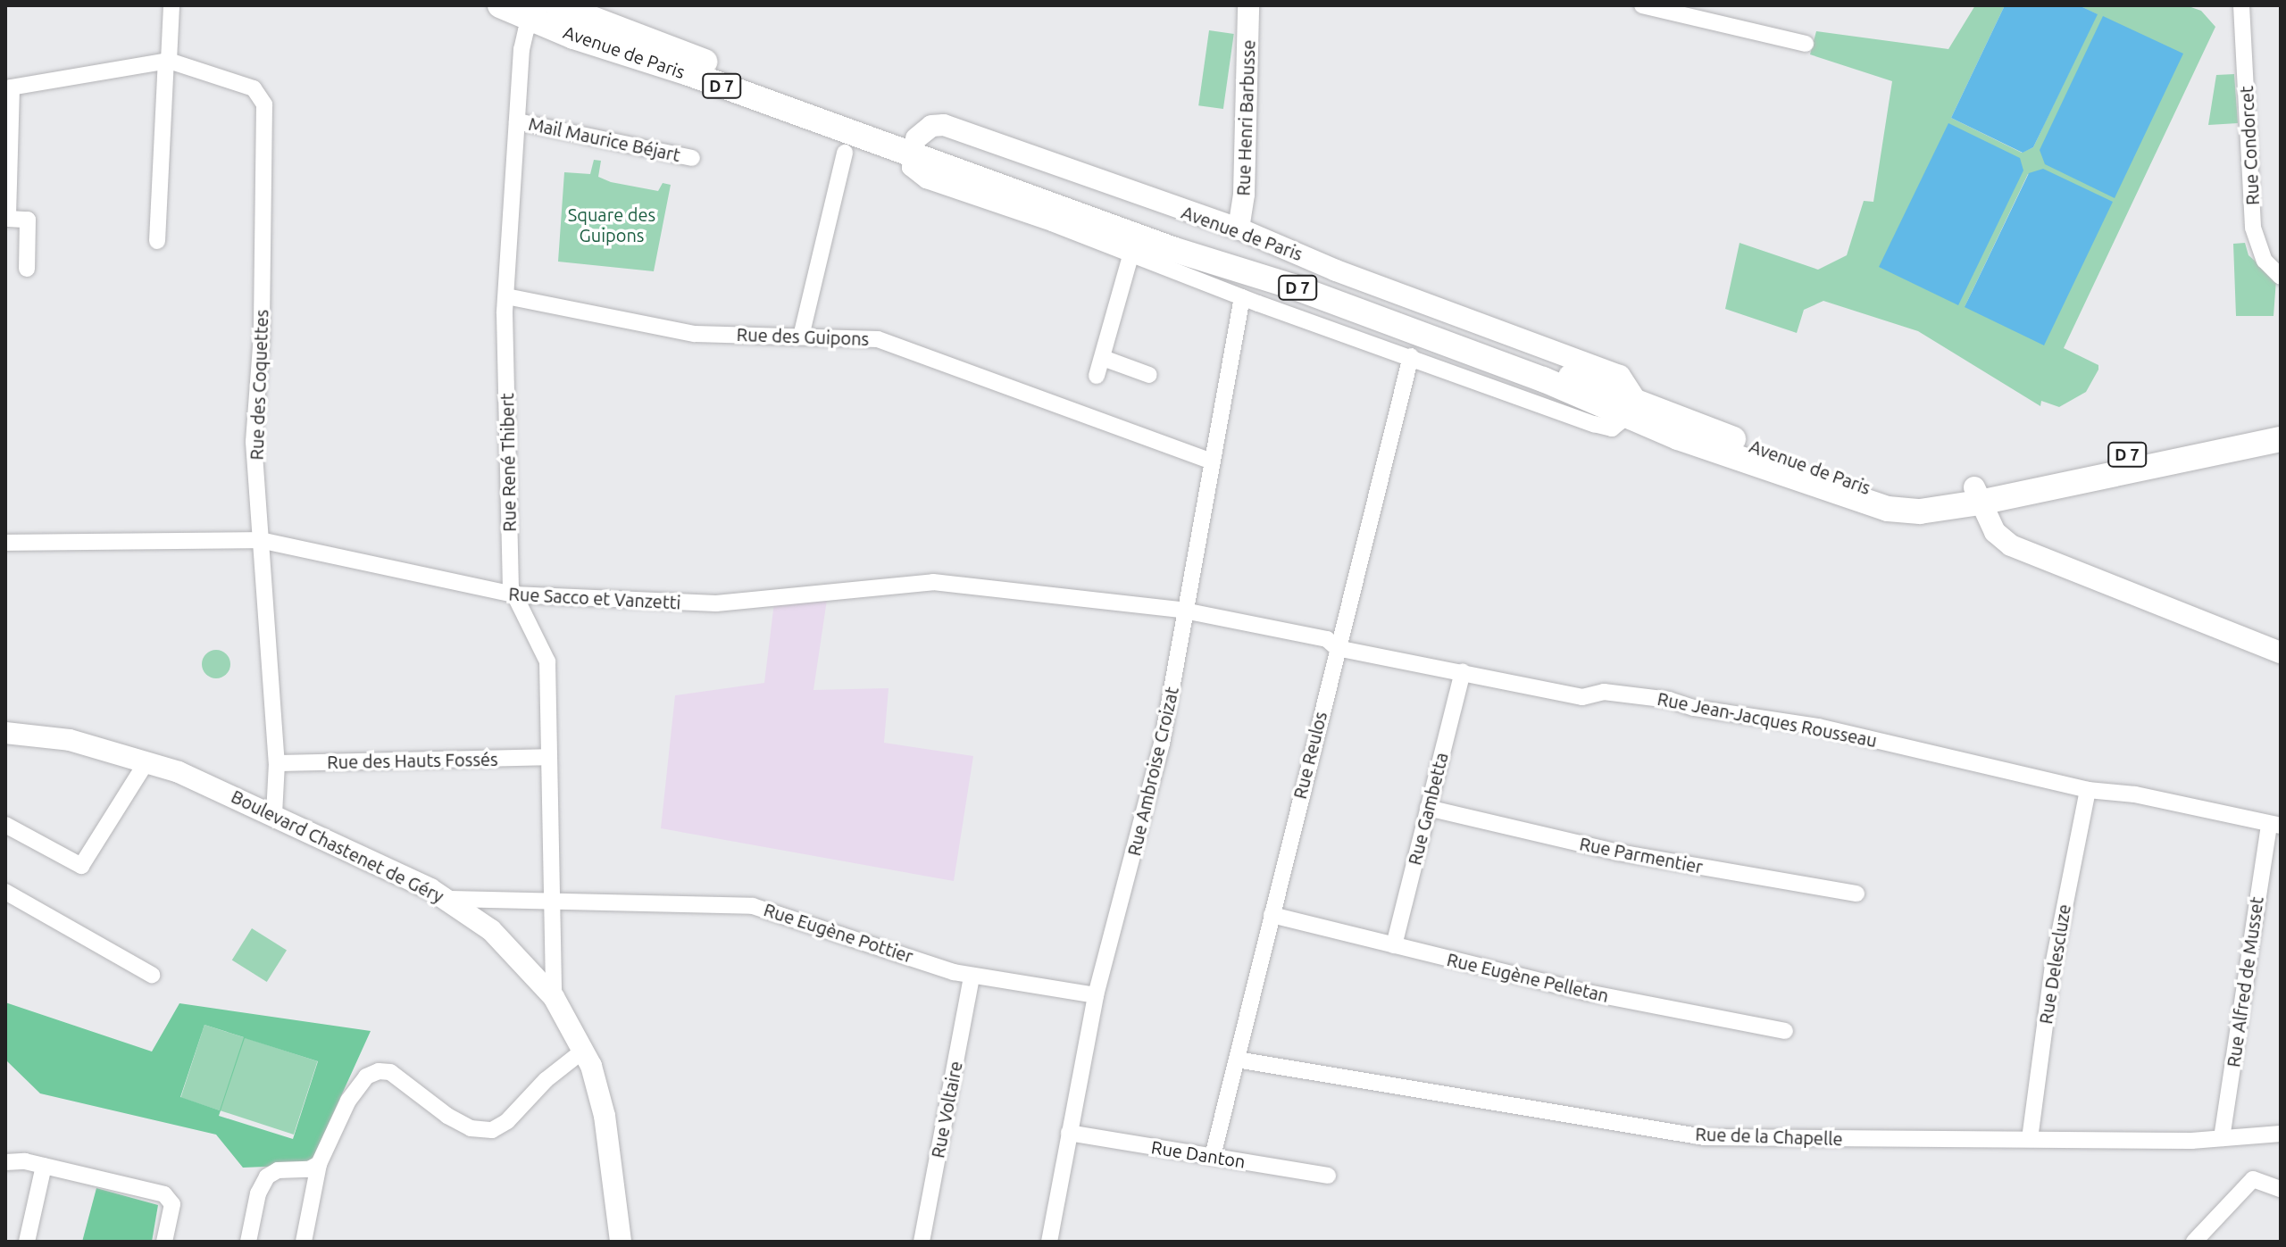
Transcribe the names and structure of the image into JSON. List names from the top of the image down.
{
  "streets": {
    "main road": ["Avenue de Paris", "D 7"],
    "street": [
      "Rue Henri Barbusse",
      "Mail Maurice Béjart",
      "Rue Condorcet",
      "Rue des Guipons",
      "Rue des Coquettes",
      "Rue René Thibert",
      "Rue Sacco et Vanzetti",
      "Rue Jean-Jacques Rousseau",
      "Rue Reulos",
      "Rue des Hauts Fossés",
      "Rue Ambroise Croizat",
      "Rue Gambetta",
      "Boulevard Chastenet de Géry",
      "Rue Parmentier",
      "Rue Eugène Pottier",
      "Rue Delescluze",
      "Rue Eugène Pelletan",
      "Rue Alfred de Musset",
      "Rue Voltaire",
      "Rue de la Chapelle",
      "Rue Danton"
    ]
  },
  "crossings": [
    ["Avenue de Paris", "D 7"],
    ["Avenue de Paris", "Rue Henri Barbusse"],
    ["Avenue de Paris", "Rue René Thibert"],
    ["Mail Maurice Béjart", "Rue René Thibert"],
    ["Rue des Guipons", "Rue René Thibert"],
    ["Rue des Guipons", "Rue Ambroise Croizat"],
    ["Rue des Coquettes", "Rue Sacco et Vanzetti"],
    ["Rue des Coquettes", "Rue des Hauts Fossés"],
    ["Rue des Coquettes", "Boulevard Chastenet de Géry"],
    ["Rue René Thibert", "Rue Sacco et Vanzetti"],
    ["Rue René Thibert", "Rue des Hauts Fossés"],
    ["Rue René Thibert", "Boulevard Chastenet de Géry"],
    ["Rue René Thibert", "Rue Eugène Pottier"],
    ["Rue Sacco et Vanzetti", "Rue Jean-Jacques Rousseau"],
    ["Rue Sacco et Vanzetti", "Rue Reulos"],
    ["Rue Sacco et Vanzetti", "Rue Ambroise Croizat"],
    ["Rue Jean-Jacques Rousseau", "Rue Reulos"],
    ["Rue Jean-Jacques Rousseau", "Rue Gambetta"],
    ["Rue Jean-Jacques Rousseau", "Rue Delescluze"],
    ["Rue Jean-Jacques Rousseau", "Rue Alfred de Musset"],
    ["Rue Reulos", "Rue Eugène Pelletan"],
    ["Rue Reulos", "Rue de la Chapelle"],
    ["Rue Reulos", "Rue Danton"],
    ["Rue Ambroise Croizat", "Rue Eugène Pottier"],
    ["Rue Ambroise Croizat", "Rue Danton"],
    ["Rue Gambetta", "Rue Parmentier"],
    ["Rue Gambetta", "Rue Eugène Pelletan"],
    ["Boulevard Chastenet de Géry", "Rue Eugène Pottier"],
    ["Rue Eugène Pottier", "Rue Voltaire"],
    ["Rue Delescluze", "Rue de la Chapelle"],
    ["Rue Alfred de Musset", "Rue de la Chapelle"]
  ],
  "parks": ["Square des Guipons"]
}
